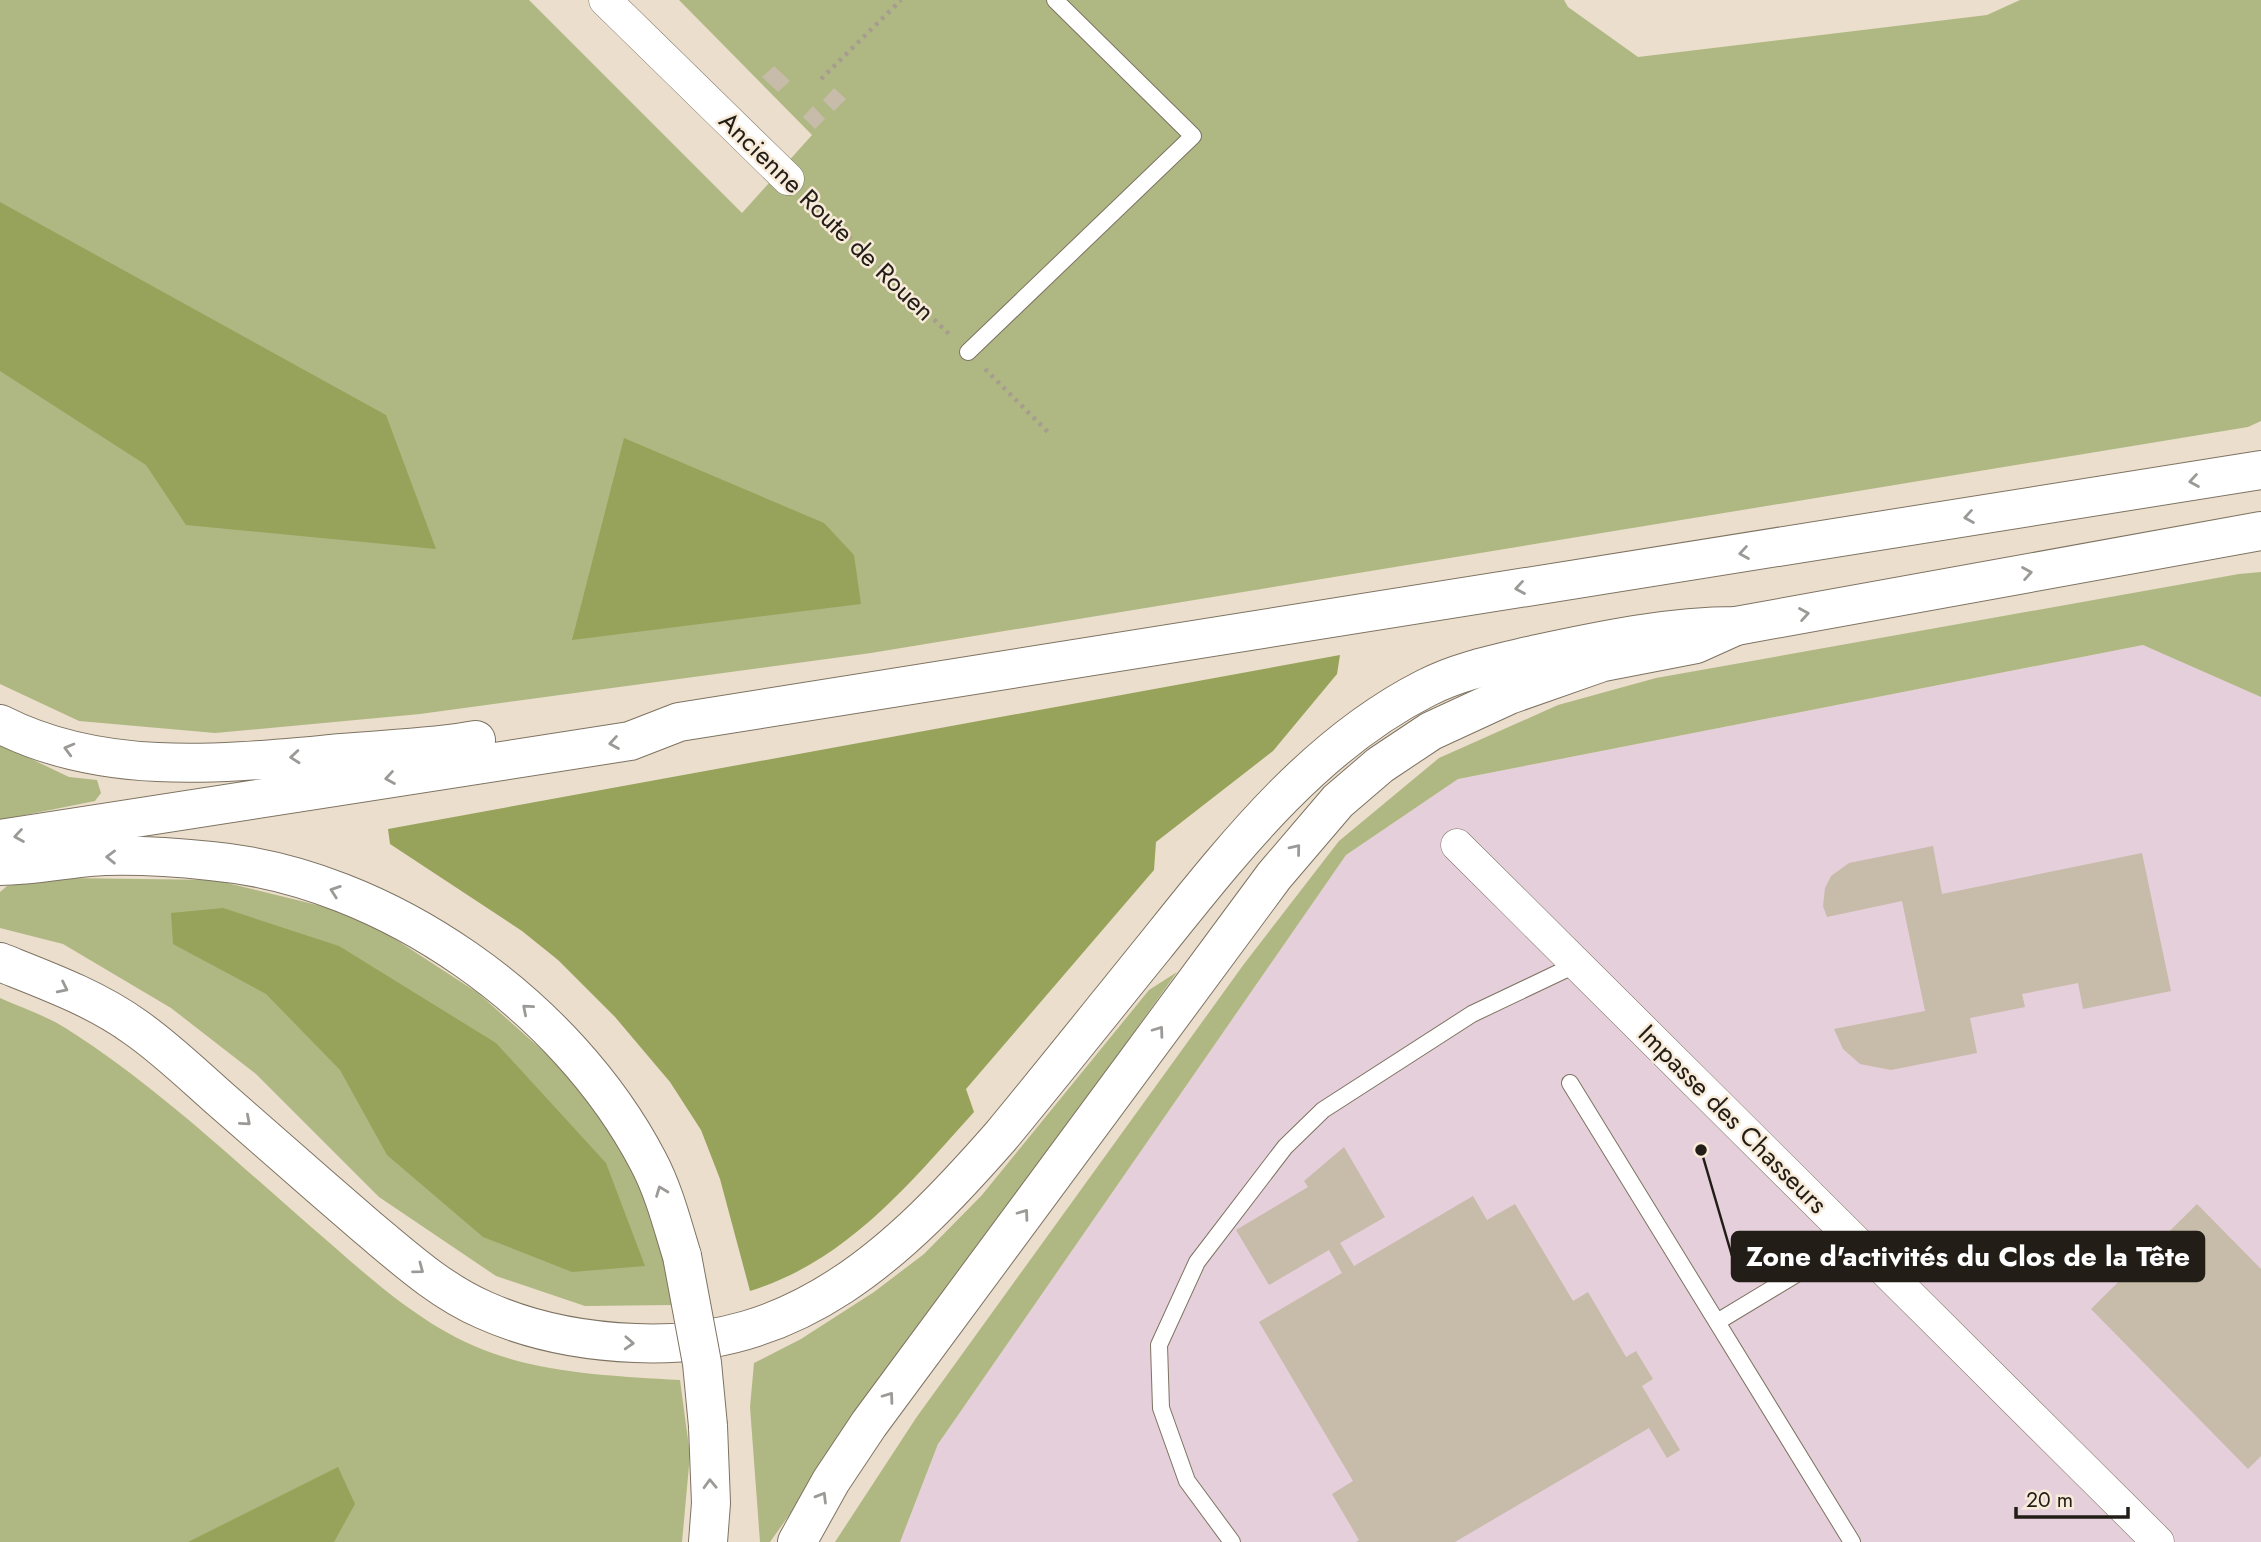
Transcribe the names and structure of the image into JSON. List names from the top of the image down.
{
  "streets": {
    "street": ["Ancienne Route de Rouen", "Impasse des Chasseurs"]
  },
  "places": ["Zone d'activités du Clos de la Tête"],
  "scale_bar": "20 m"
}
